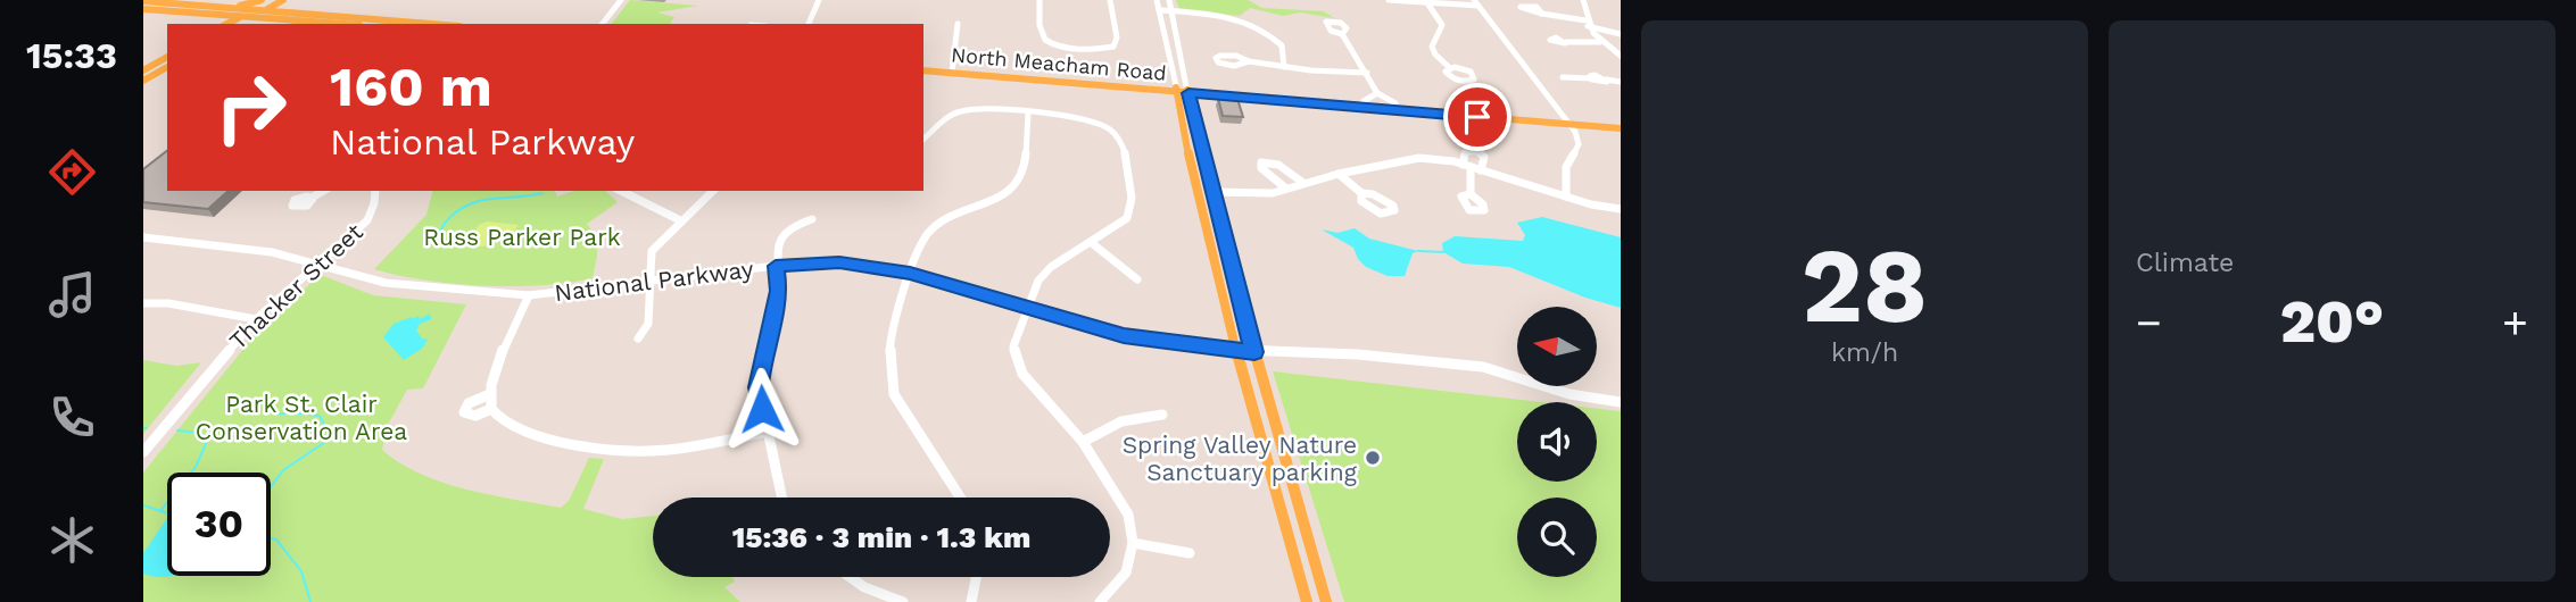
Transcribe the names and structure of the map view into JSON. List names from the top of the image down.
{
  "streets": {
    "main road": ["North Meacham Road"],
    "street": ["National Parkway", "Thacker Street"]
  },
  "crossings": [
    ["National Parkway", "Thacker Street"]
  ],
  "parks": ["Russ Parker Park", "Park St. Clair Conservation Area"],
  "places": ["Spring Valley Nature Sanctuary parking"],
  "north": "left",
  "page": {
    "tabs": "15:33",
    "tile": [
      ["28", "km/h"],
      "Climate"
    ],
    "turn": ["160 m", "National Parkway"],
    "heat": ["−", "20°", "+"],
    "limit": "30",
    "trip": "15:36 · 3 min · 1.3 km"
  }
}
